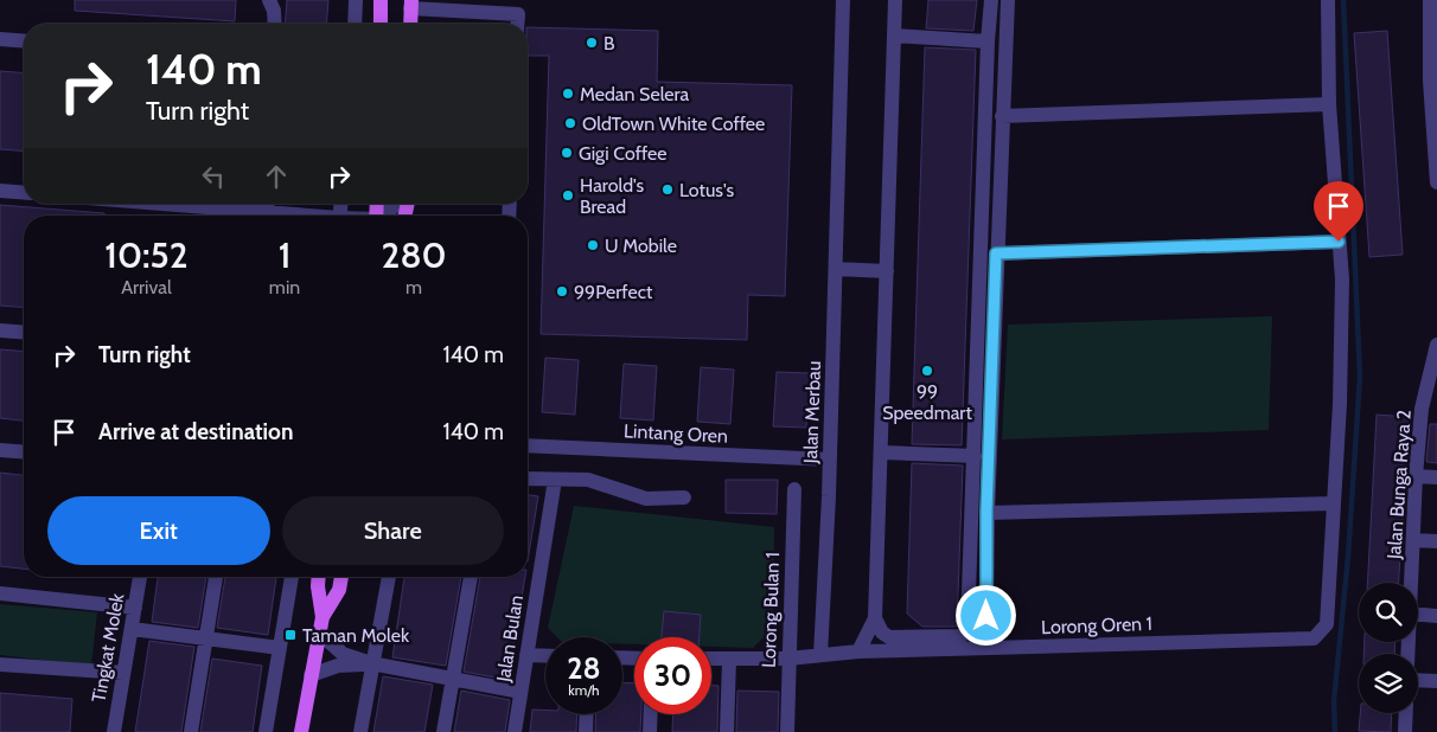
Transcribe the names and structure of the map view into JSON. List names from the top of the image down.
{
  "streets": {
    "street": [
      "Jalan Merbau",
      "Lintang Oren",
      "Jalan Bunga Raya 2",
      "Lorong Bulan 1",
      "Lorong Oren 1",
      "Jalan Bulan",
      "Tingkat Molek"
    ]
  },
  "crossings": [
    ["Jalan Merbau", "Lintang Oren"]
  ],
  "places": {
    "other": [
      "B",
      "Medan Selera",
      "OldTown White Coffee",
      "Gigi Coffee",
      "Lotus's",
      "Harold's Bread",
      "U Mobile",
      "99Perfect",
      "99 Speedmart"
    ],
    "transit": ["Taman Molek"]
  },
  "page": {
    "turn": ["140 m", "Turn right"],
    "eta": [
      "10:52",
      "Arrival",
      "1",
      "min",
      "280",
      "m"
    ],
    "list": [
      {
        "name": "Turn right",
        "value": "140 m"
      },
      {
        "name": "Arrive at destination",
        "value": "140 m"
      }
    ],
    "buttons": ["Exit", "Share"],
    "speed": "28 km/h",
    "limit": "30"
  }
}
